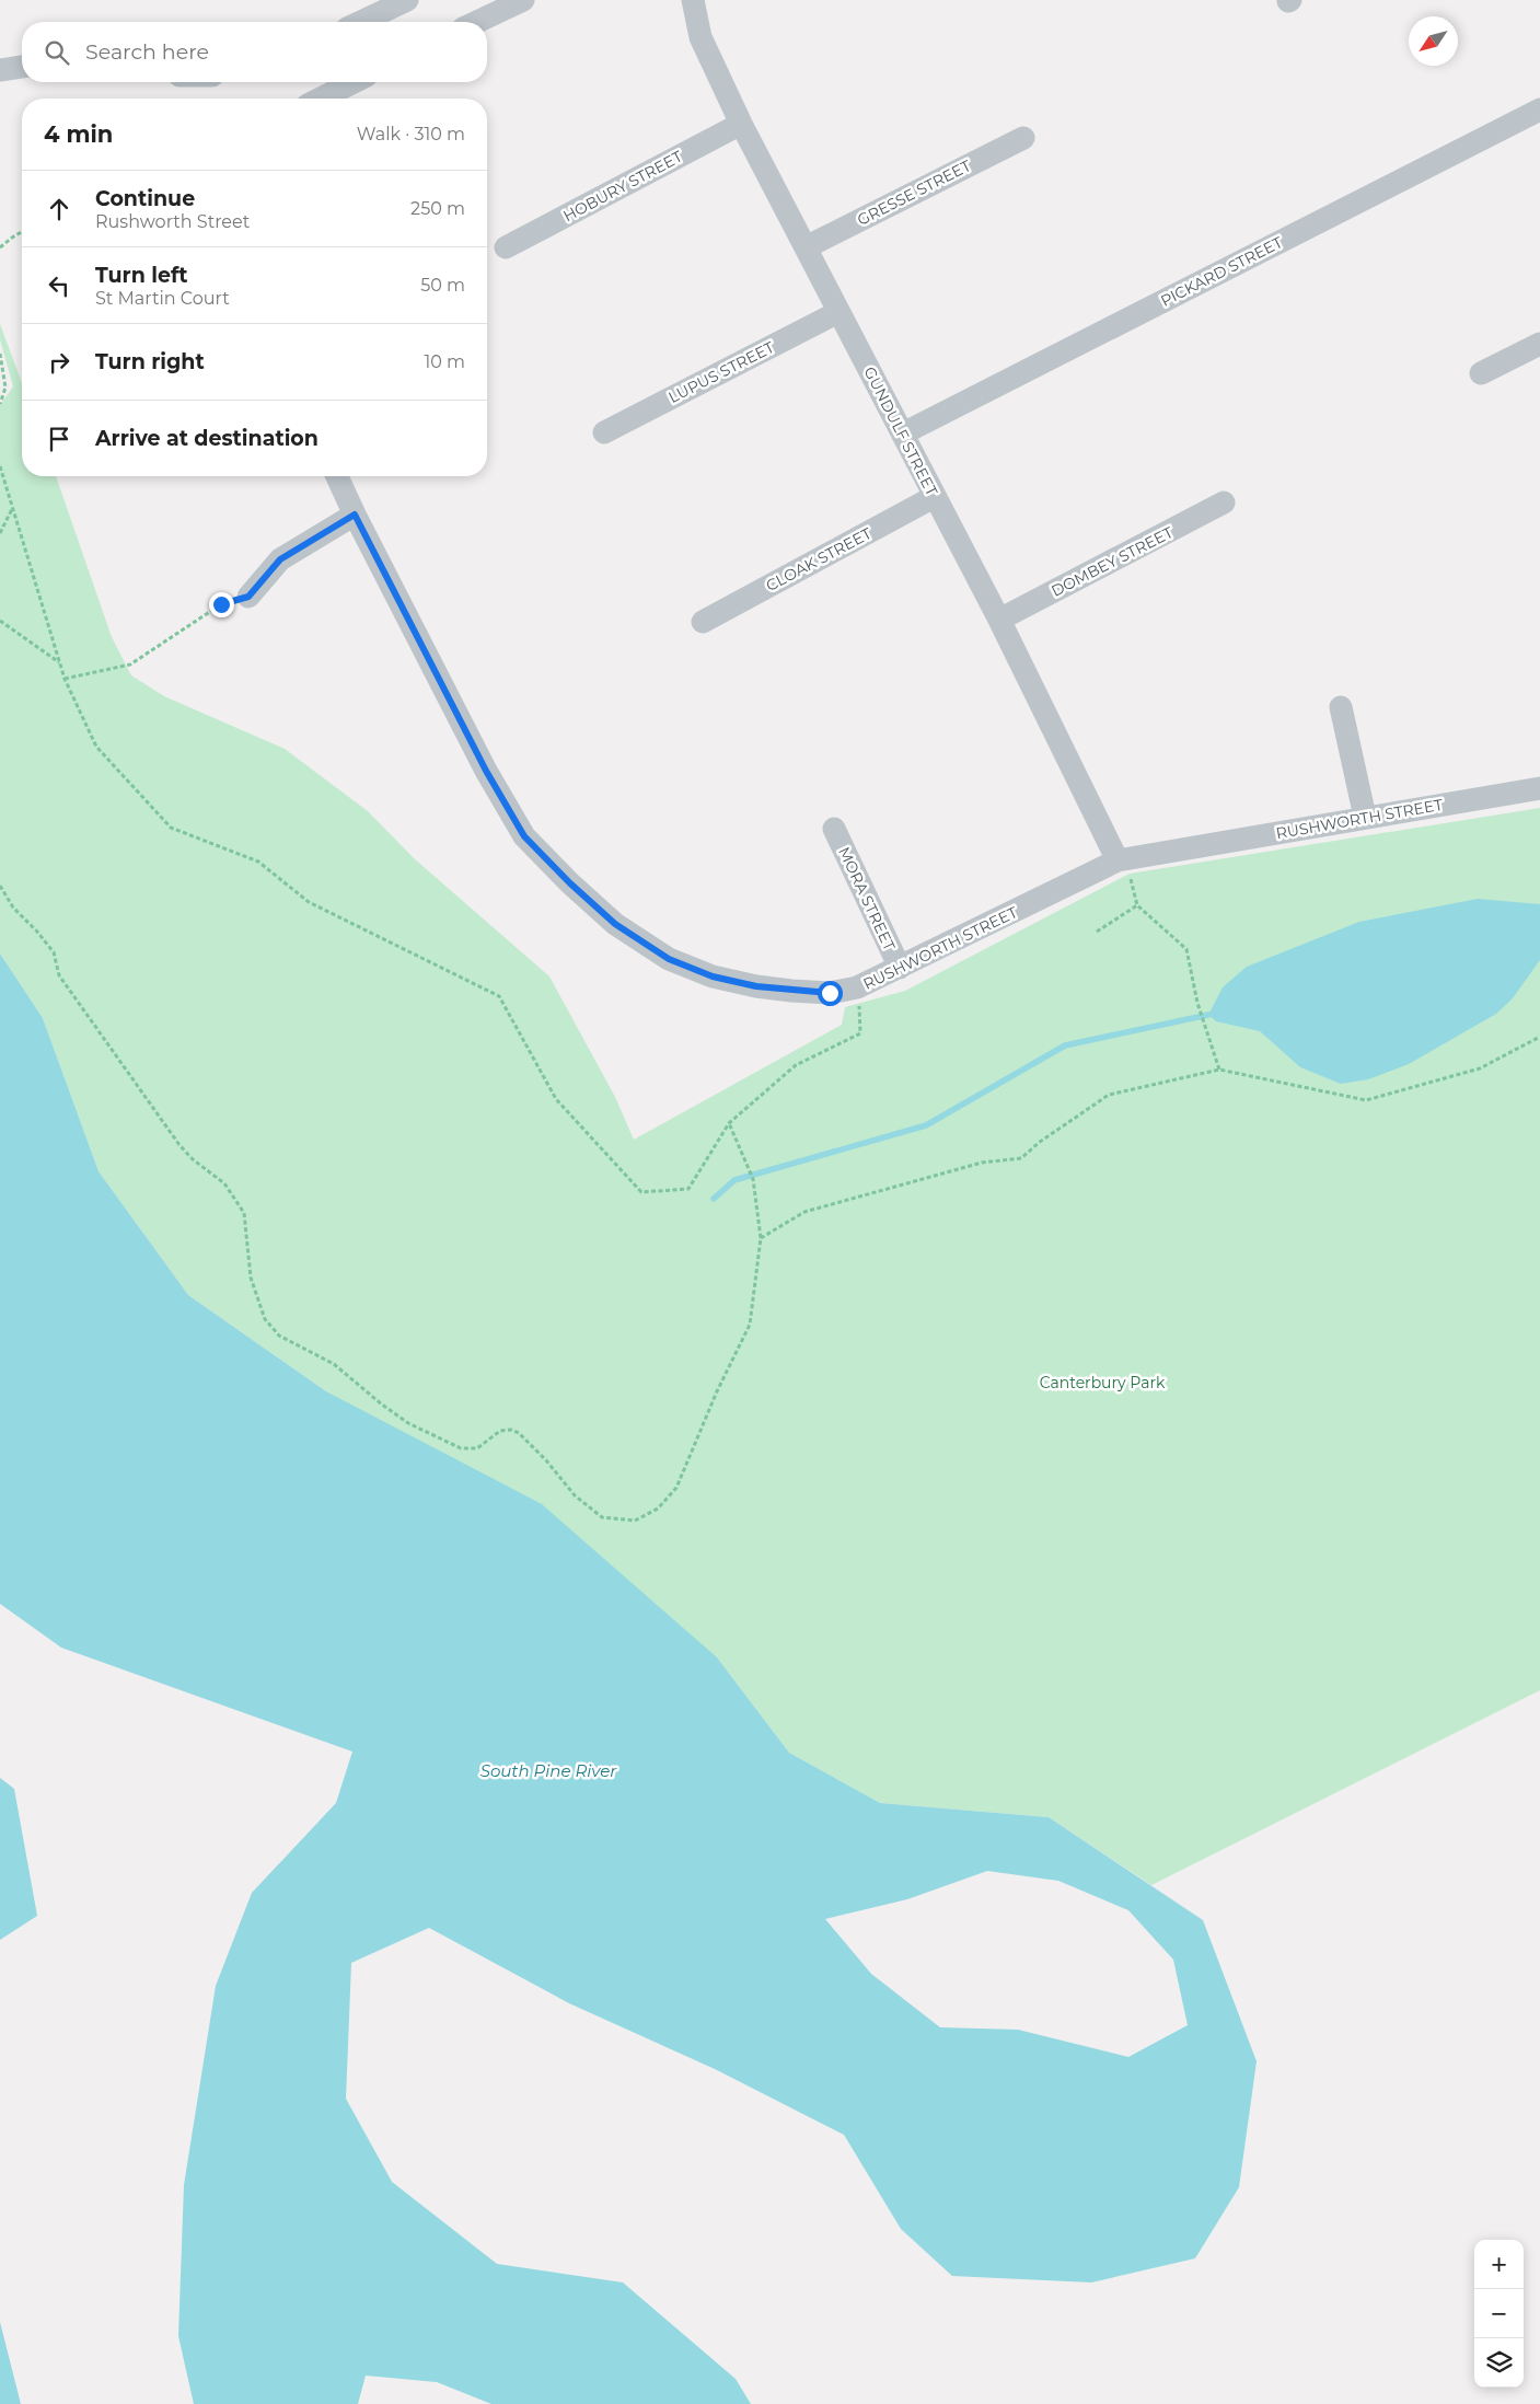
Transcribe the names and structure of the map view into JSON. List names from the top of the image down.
{
  "streets": {
    "street": [
      "HOBURY STREET",
      "GRESSE STREET",
      "PICKARD STREET",
      "LUPUS STREET",
      "GUNDULF STREET",
      "CLOAK STREET",
      "DOMBEY STREET",
      "RUSHWORTH STREET",
      "MORA STREET"
    ]
  },
  "crossings": [
    ["HOBURY STREET", "GUNDULF STREET"],
    ["GRESSE STREET", "GUNDULF STREET"],
    ["PICKARD STREET", "GUNDULF STREET"],
    ["LUPUS STREET", "GUNDULF STREET"],
    ["GUNDULF STREET", "CLOAK STREET"],
    ["GUNDULF STREET", "DOMBEY STREET"],
    ["GUNDULF STREET", "RUSHWORTH STREET"],
    ["RUSHWORTH STREET", "MORA STREET"]
  ],
  "water": ["South Pine River"],
  "parks": ["Canterbury Park"],
  "north": "bottom left",
  "page": {
    "search": "Search here",
    "heading": ["4 min", "Walk · 310 m"],
    "list": [
      ["Continue", "Rushworth Street", "250 m"],
      ["Turn left", "St Martin Court", "50 m"],
      ["Turn right", "10 m"],
      "Arrive at destination"
    ],
    "map_buttons": ["+", "−"]
  }
}
